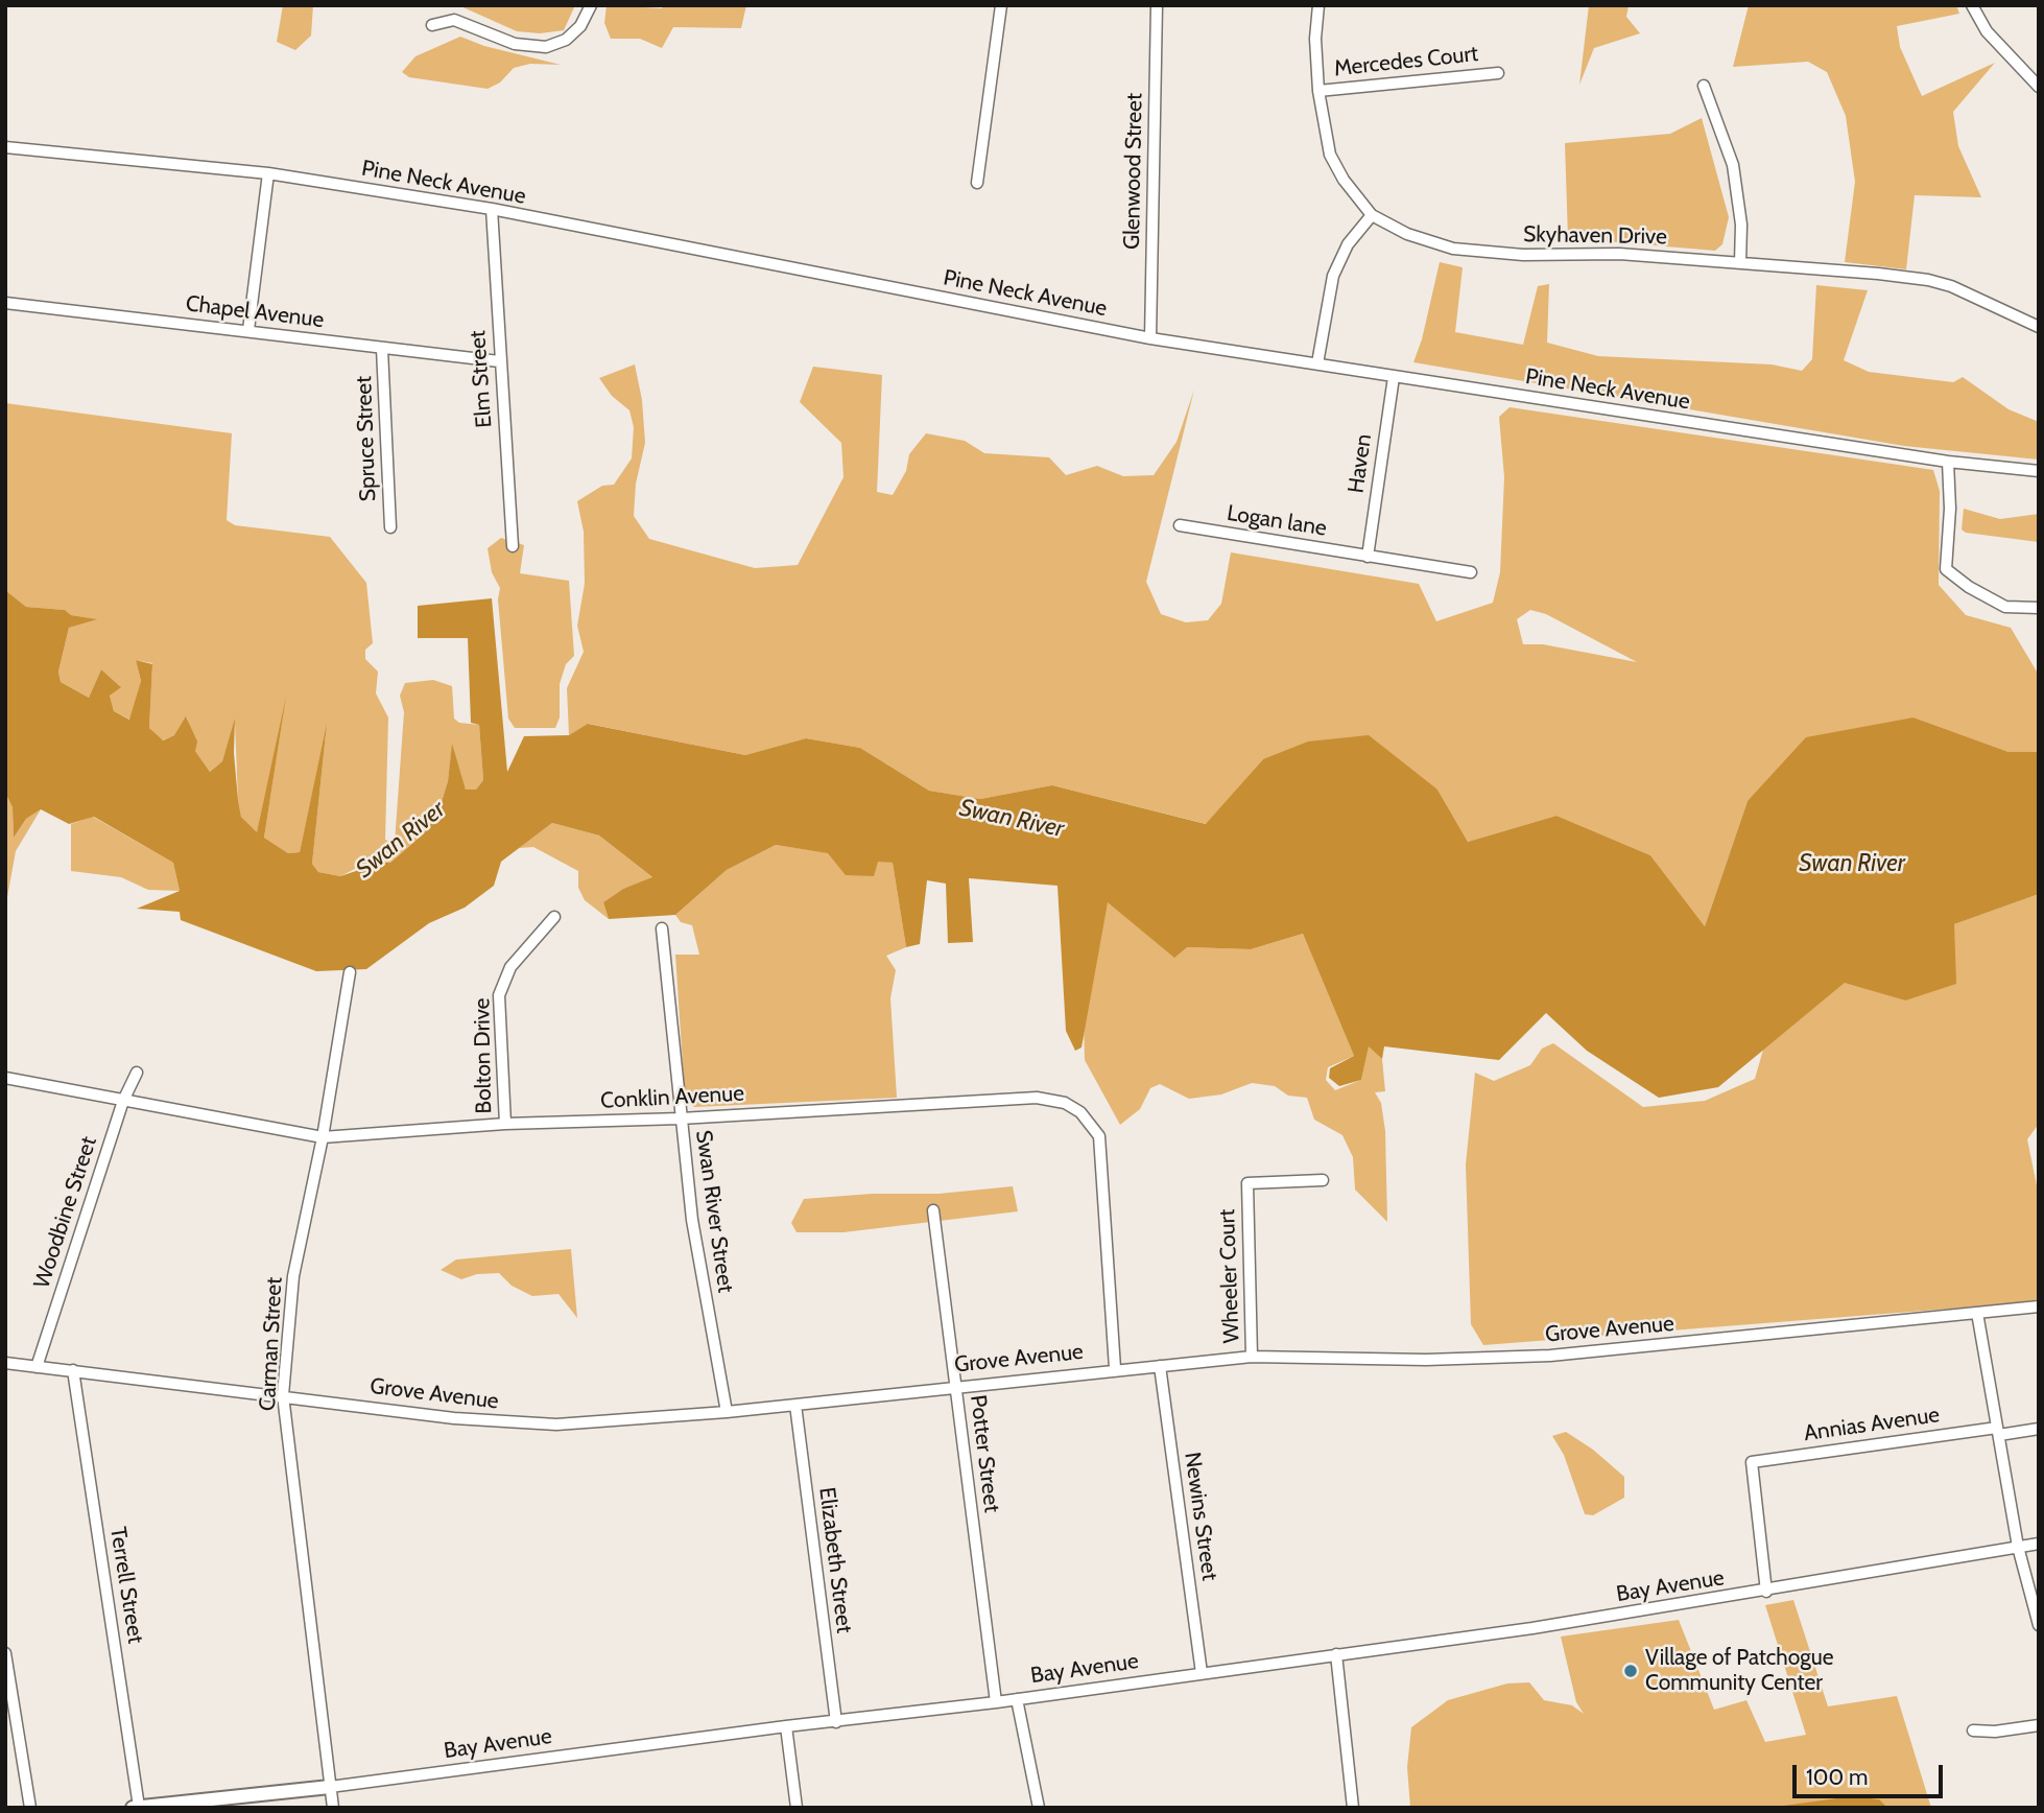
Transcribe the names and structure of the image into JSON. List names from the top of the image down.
{
  "streets": {
    "street": [
      "Mercedes Court",
      "Glenwood Street",
      "Pine Neck Avenue",
      "Skyhaven Drive",
      "Chapel Avenue",
      "Elm Street",
      "Spruce Street",
      "Haven",
      "Logan lane",
      "Bolton Drive",
      "Conklin Avenue",
      "Swan River Street",
      "Woodbine Street",
      "Wheeler Court",
      "Grove Avenue",
      "Carman Street",
      "Annias Avenue",
      "Potter Street",
      "Newins Street",
      "Elizabeth Street",
      "Terrell Street",
      "Bay Avenue"
    ]
  },
  "crossings": [
    ["Mercedes Court", "Skyhaven Drive"],
    ["Glenwood Street", "Pine Neck Avenue"],
    ["Pine Neck Avenue", "Elm Street"],
    ["Pine Neck Avenue", "Haven"],
    ["Chapel Avenue", "Elm Street"],
    ["Chapel Avenue", "Spruce Street"],
    ["Haven", "Logan lane"],
    ["Bolton Drive", "Conklin Avenue"],
    ["Conklin Avenue", "Swan River Street"],
    ["Conklin Avenue", "Woodbine Street"],
    ["Conklin Avenue", "Grove Avenue"],
    ["Conklin Avenue", "Carman Street"],
    ["Swan River Street", "Grove Avenue"],
    ["Woodbine Street", "Grove Avenue"],
    ["Wheeler Court", "Grove Avenue"],
    ["Grove Avenue", "Carman Street"],
    ["Grove Avenue", "Potter Street"],
    ["Grove Avenue", "Newins Street"],
    ["Grove Avenue", "Elizabeth Street"],
    ["Grove Avenue", "Terrell Street"],
    ["Carman Street", "Bay Avenue"],
    ["Annias Avenue", "Bay Avenue"],
    ["Potter Street", "Bay Avenue"],
    ["Newins Street", "Bay Avenue"],
    ["Elizabeth Street", "Bay Avenue"],
    ["Terrell Street", "Bay Avenue"]
  ],
  "water": ["Swan River"],
  "places": ["Village of Patchogue Community Center"],
  "scale_bar": "100 m"
}
